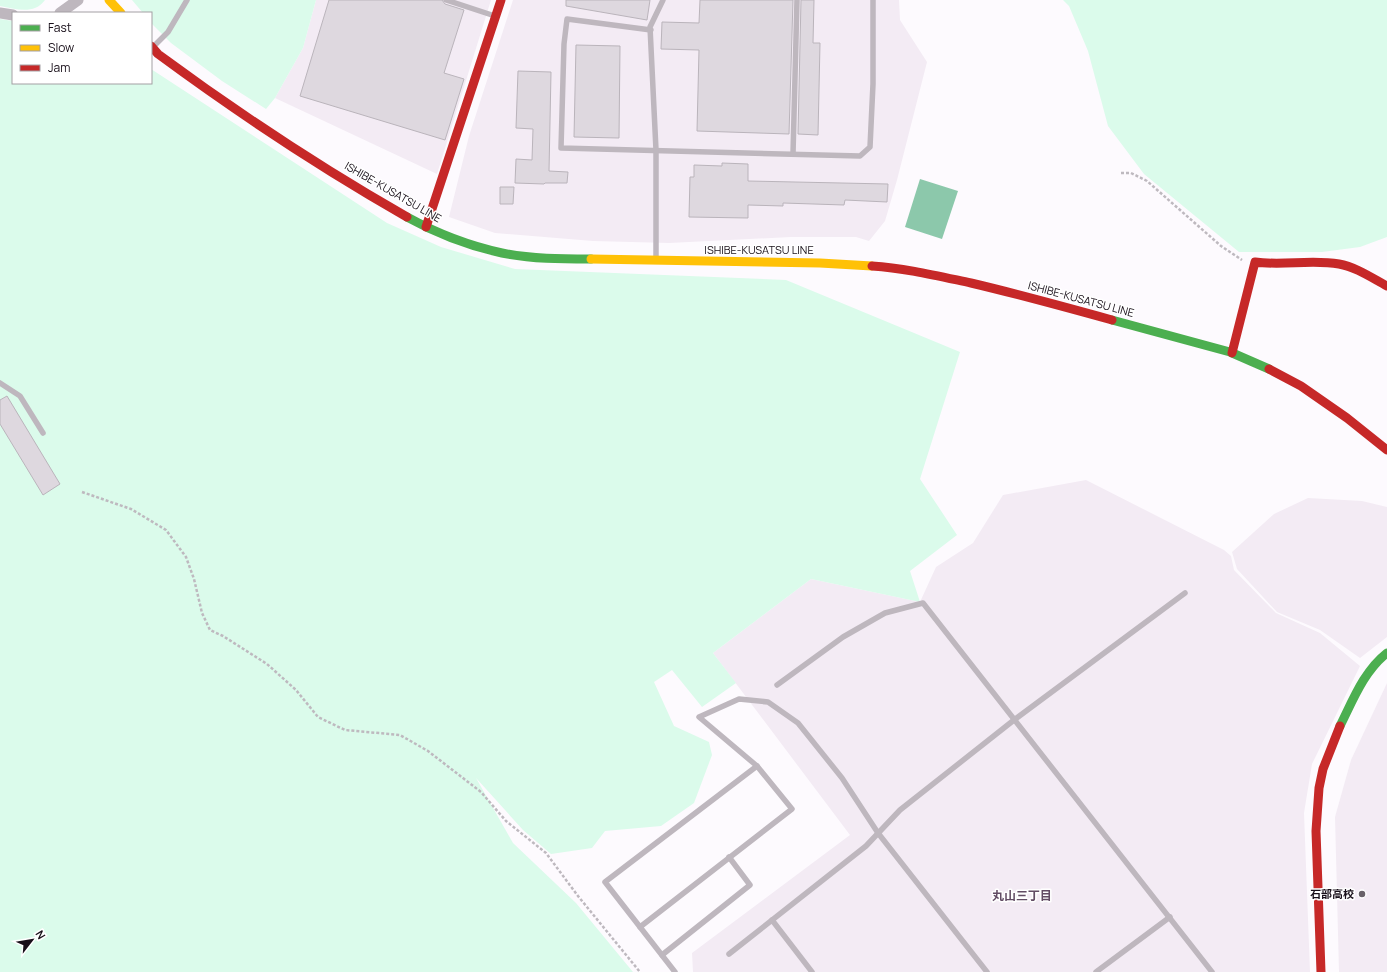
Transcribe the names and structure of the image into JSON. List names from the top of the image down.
{
  "streets": {
    "main road": ["ISHIBE-KUSATSU LINE"]
  },
  "districts": ["丸山三丁目"],
  "places": ["石部高校"],
  "legend": ["Fast", "Slow", "Jam"],
  "north": "top right"
}
